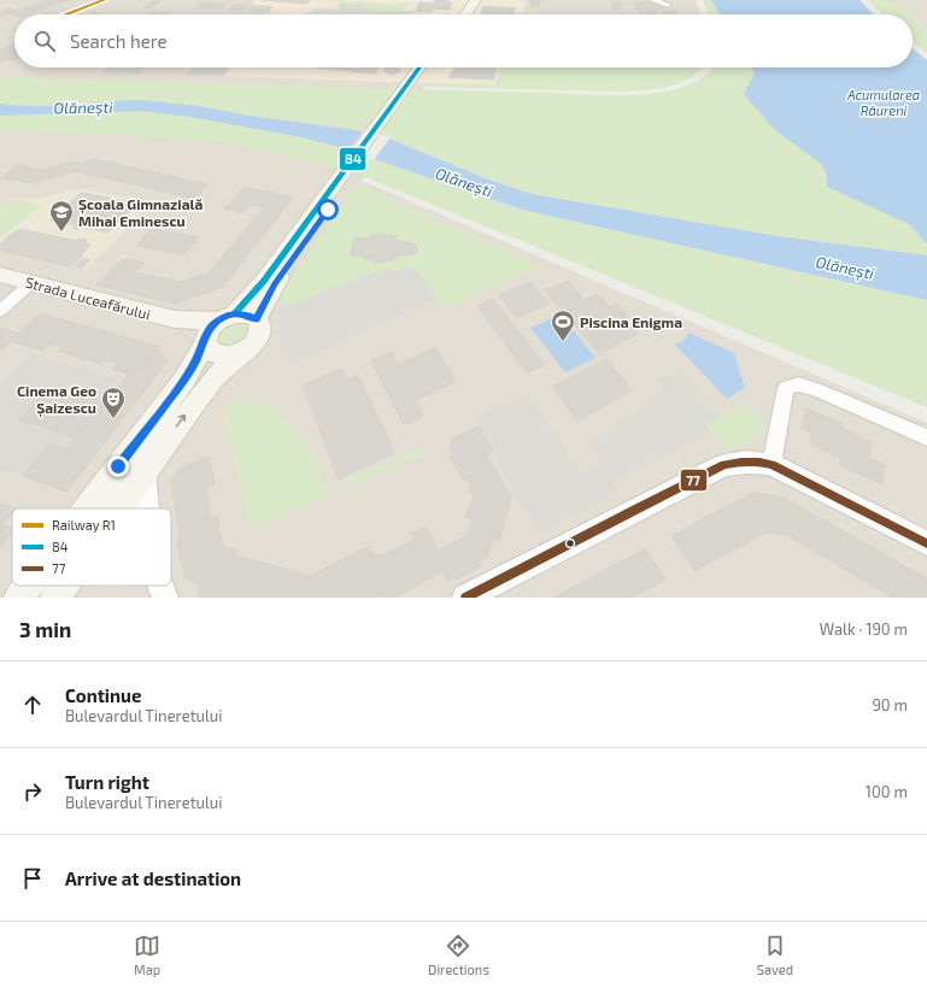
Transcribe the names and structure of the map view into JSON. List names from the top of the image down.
{
  "streets": {
    "main road": ["Strada Luceafărului"]
  },
  "water": ["Acumularea Râureni", "Olănești"],
  "places": {
    "school or university": ["Școala Gimnazială Mihai Eminescu"],
    "sports": ["Piscina Enigma"],
    "theatre": ["Cinema Geo Șaizescu"]
  },
  "lines": ["rail line R1", "transit line 84", "transit line 77"],
  "legend": ["Railway R1", "84", "77"],
  "page": {
    "search": "Search here",
    "heading": ["3 min", "Walk · 190 m"],
    "list": [
      ["Continue", "Bulevardul Tineretului", "90 m"],
      ["Turn right", "Bulevardul Tineretului", "100 m"],
      "Arrive at destination"
    ],
    "nav": ["Map", "Directions", "Saved"]
  }
}
